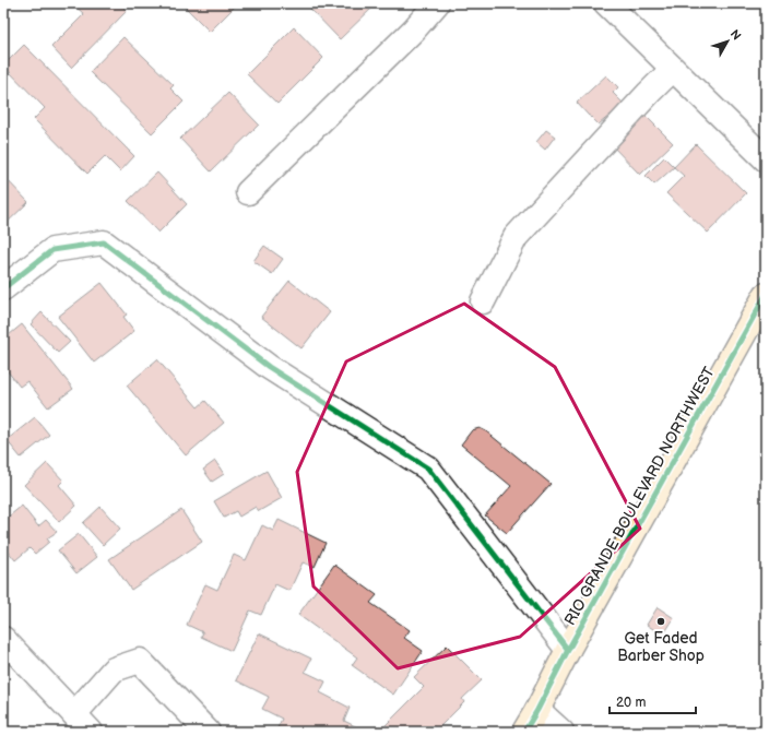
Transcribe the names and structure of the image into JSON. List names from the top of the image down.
{
  "streets": {
    "main road": ["RIO GRANDE BOULEVARD NORTHWEST"]
  },
  "places": ["Get Faded Barber Shop"],
  "scale_bar": "20 m",
  "north": "top right"
}
